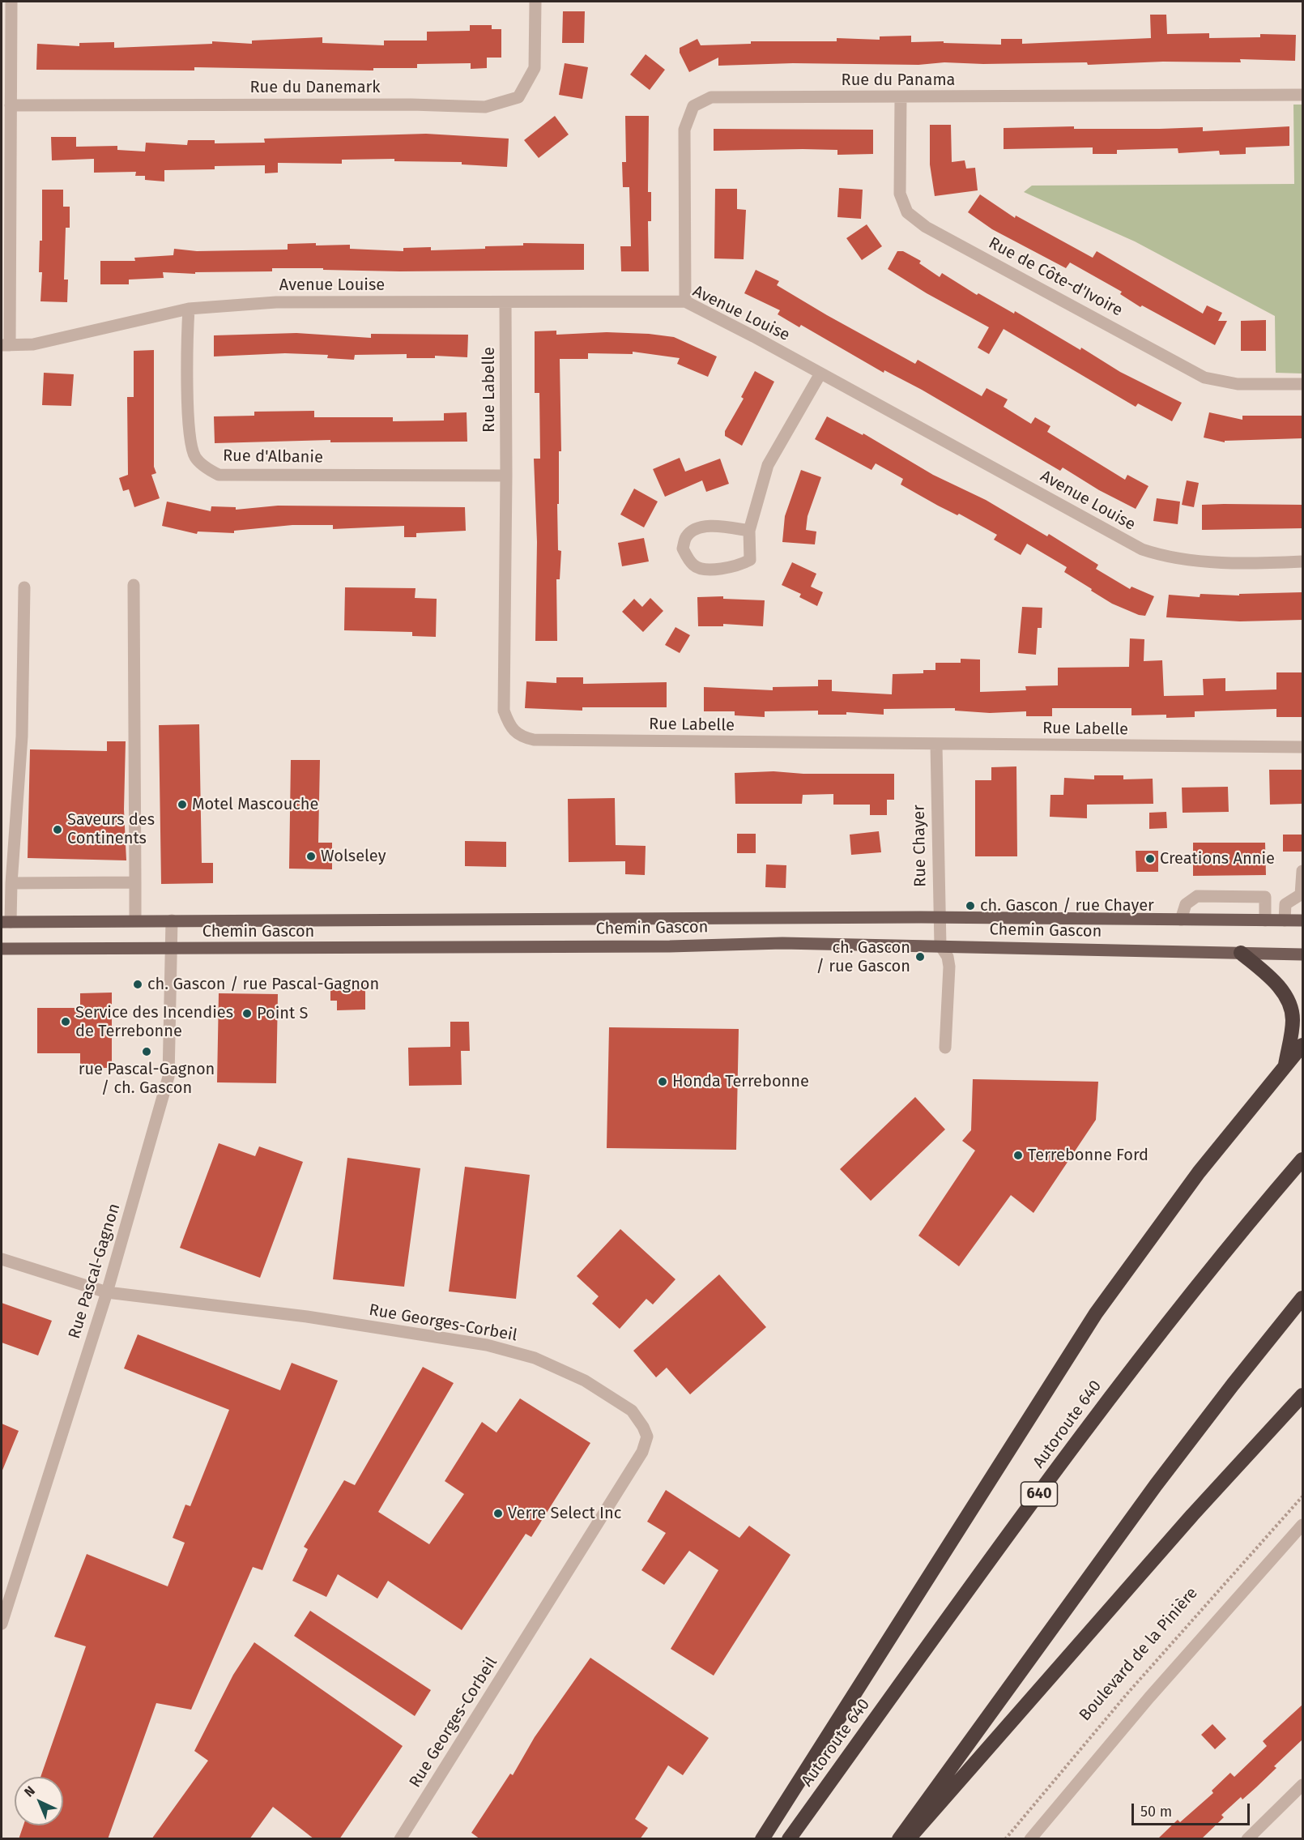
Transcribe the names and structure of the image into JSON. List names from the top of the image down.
{
  "streets": {
    "highway": ["Autoroute 640", "640"],
    "main road": ["Chemin Gascon"],
    "street": [
      "Rue du Panama",
      "Rue du Danemark",
      "Rue de Côte-d'Ivoire",
      "Avenue Louise",
      "Rue Labelle",
      "Rue d'Albanie",
      "Rue Chayer",
      "Rue Pascal-Gagnon",
      "Rue Georges-Corbeil"
    ],
    "path": ["Boulevard de la Pinière"]
  },
  "crossings": [
    ["Rue du Panama", "Rue de Côte-d'Ivoire"],
    ["Rue du Panama", "Avenue Louise"],
    ["Avenue Louise", "Rue Labelle"],
    ["Avenue Louise", "Rue d'Albanie"],
    ["Rue Labelle", "Rue d'Albanie"],
    ["Rue Labelle", "Rue Chayer"],
    ["Rue Chayer", "Chemin Gascon"],
    ["Chemin Gascon", "Rue Pascal-Gagnon"],
    ["Rue Pascal-Gagnon", "Rue Georges-Corbeil"]
  ],
  "places": [
    "Motel Mascouche",
    "Saveurs des Continents",
    "Wolseley",
    "Creations Annie",
    "ch. Gascon / rue Chayer",
    "ch. Gascon / rue Gascon",
    "ch. Gascon / rue Pascal-Gagnon",
    "Point S",
    "Service des Incendies de Terrebonne",
    "rue Pascal-Gagnon / ch. Gascon",
    "Honda Terrebonne",
    "Terrebonne Ford",
    "Verre Select Inc"
  ],
  "scale_bar": "50 m",
  "north": "top left"
}
